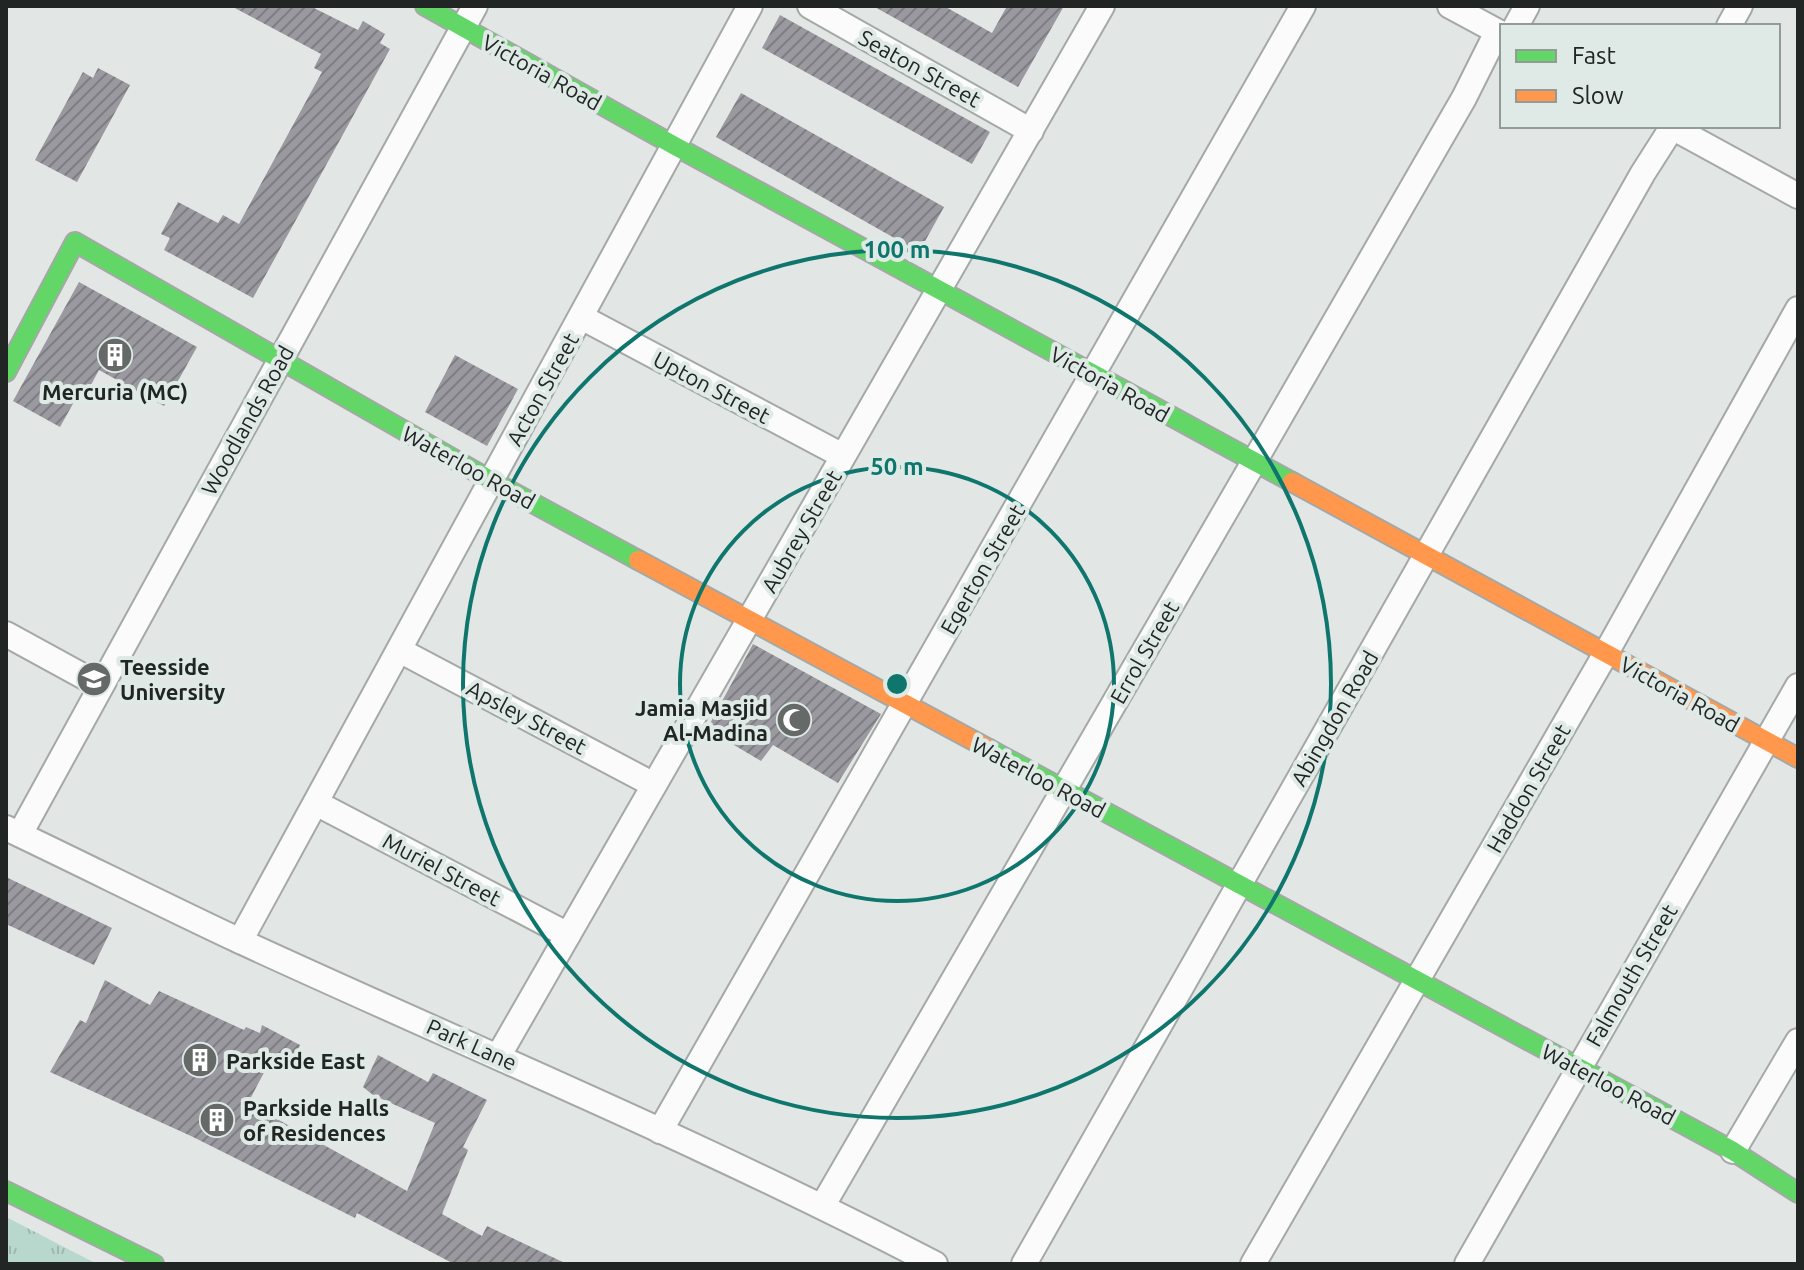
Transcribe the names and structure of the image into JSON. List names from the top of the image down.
{
  "streets": {
    "street": [
      "Seaton Street",
      "Victoria Road",
      "Upton Street",
      "Acton Street",
      "Woodlands Road",
      "Waterloo Road",
      "Aubrey Street",
      "Egerton Street",
      "Errol Street",
      "Apsley Street",
      "Abingdon Road",
      "Haddon Street",
      "Muriel Street",
      "Falmouth Street",
      "Park Lane"
    ]
  },
  "crossings": [
    ["Seaton Street", "Aubrey Street"],
    ["Victoria Road", "Acton Street"],
    ["Victoria Road", "Woodlands Road"],
    ["Victoria Road", "Aubrey Street"],
    ["Victoria Road", "Egerton Street"],
    ["Victoria Road", "Errol Street"],
    ["Victoria Road", "Abingdon Road"],
    ["Victoria Road", "Haddon Street"],
    ["Victoria Road", "Falmouth Street"],
    ["Upton Street", "Acton Street"],
    ["Upton Street", "Aubrey Street"],
    ["Acton Street", "Waterloo Road"],
    ["Acton Street", "Apsley Street"],
    ["Acton Street", "Muriel Street"],
    ["Acton Street", "Park Lane"],
    ["Woodlands Road", "Waterloo Road"],
    ["Woodlands Road", "Park Lane"],
    ["Waterloo Road", "Aubrey Street"],
    ["Waterloo Road", "Egerton Street"],
    ["Waterloo Road", "Errol Street"],
    ["Waterloo Road", "Abingdon Road"],
    ["Waterloo Road", "Haddon Street"],
    ["Waterloo Road", "Falmouth Street"],
    ["Aubrey Street", "Apsley Street"],
    ["Aubrey Street", "Muriel Street"],
    ["Aubrey Street", "Park Lane"],
    ["Egerton Street", "Park Lane"],
    ["Errol Street", "Park Lane"]
  ],
  "places": {
    "building": ["Mercuria (MC)", "Parkside East", "Parkside Halls of Residences"],
    "school or university": ["Teesside University"],
    "mosque": ["Jamia Masjid Al-Madina"]
  },
  "legend": ["Fast", "Slow"],
  "rings": ["100 m", "50 m"]
}
